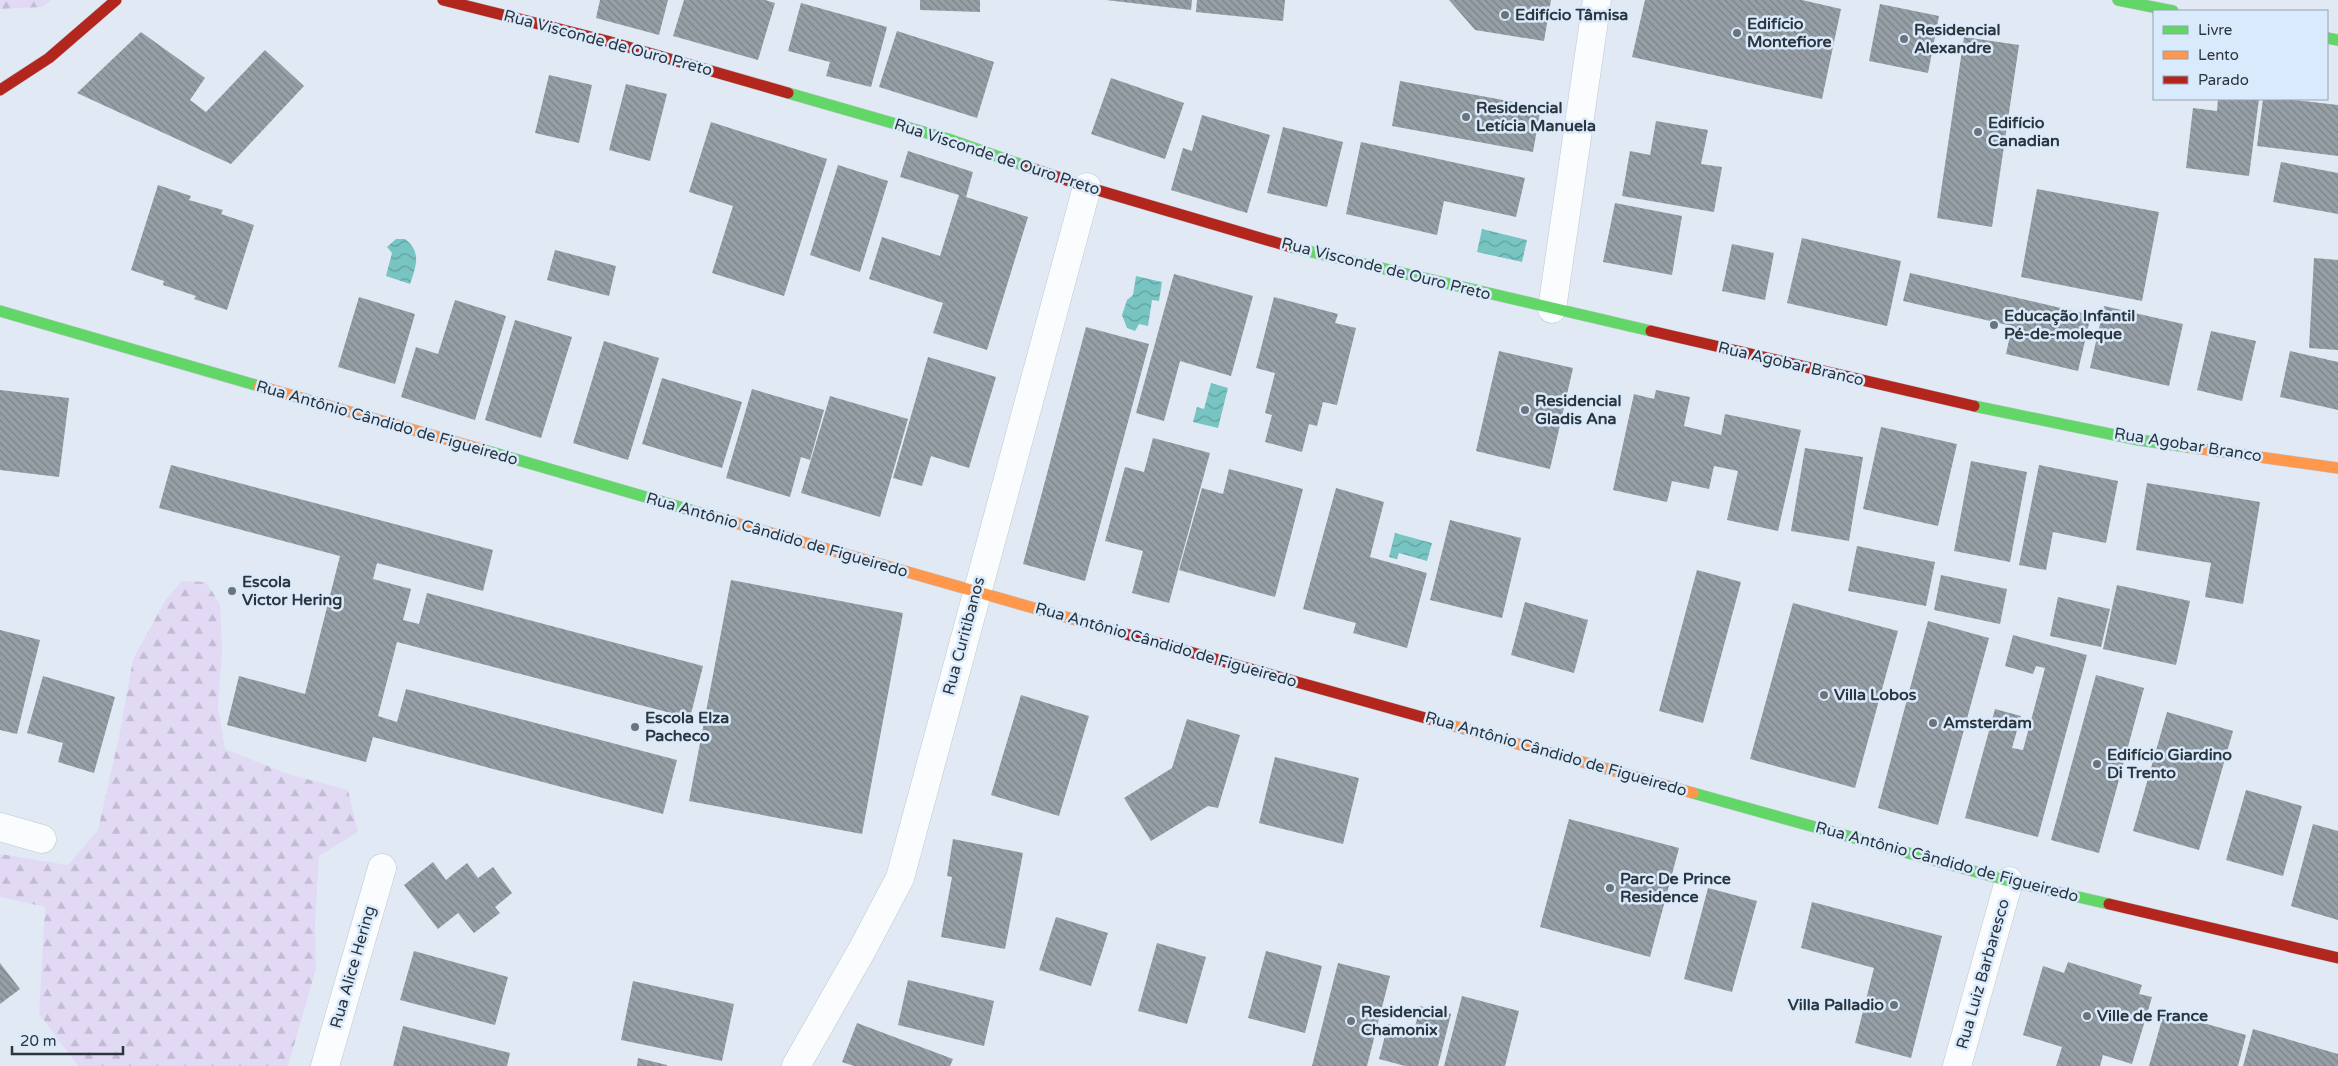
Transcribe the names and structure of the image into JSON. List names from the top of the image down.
{
  "streets": {
    "street": [
      "Rua Visconde de Ouro Preto",
      "Rua Agobar Branco",
      "Rua Antônio Cândido de Figueiredo",
      "Rua Curitibanos",
      "Rua Alice Hering",
      "Rua Luiz Barbaresco"
    ]
  },
  "crossings": [
    ["Rua Visconde de Ouro Preto", "Rua Agobar Branco"],
    ["Rua Visconde de Ouro Preto", "Rua Curitibanos"],
    ["Rua Antônio Cândido de Figueiredo", "Rua Curitibanos"],
    ["Rua Antônio Cândido de Figueiredo", "Rua Luiz Barbaresco"]
  ],
  "places": [
    "Edifício Tâmisa",
    "Edifício Montefiore",
    "Residencial Alexandre",
    "Residencial Letícia Manuela",
    "Edifício Canadian",
    "Educação Infantil Pé-de-moleque",
    "Residencial Gladis Ana",
    "Escola Victor Hering",
    "Villa Lobos",
    "Amsterdam",
    "Escola Elza Pacheco",
    "Edifício Giardino Di Trento",
    "Parc De Prince Residence",
    "Villa Palladio",
    "Ville de France",
    "Residencial Chamonix"
  ],
  "legend": ["Livre", "Lento", "Parado"],
  "scale_bar": "20 m"
}
